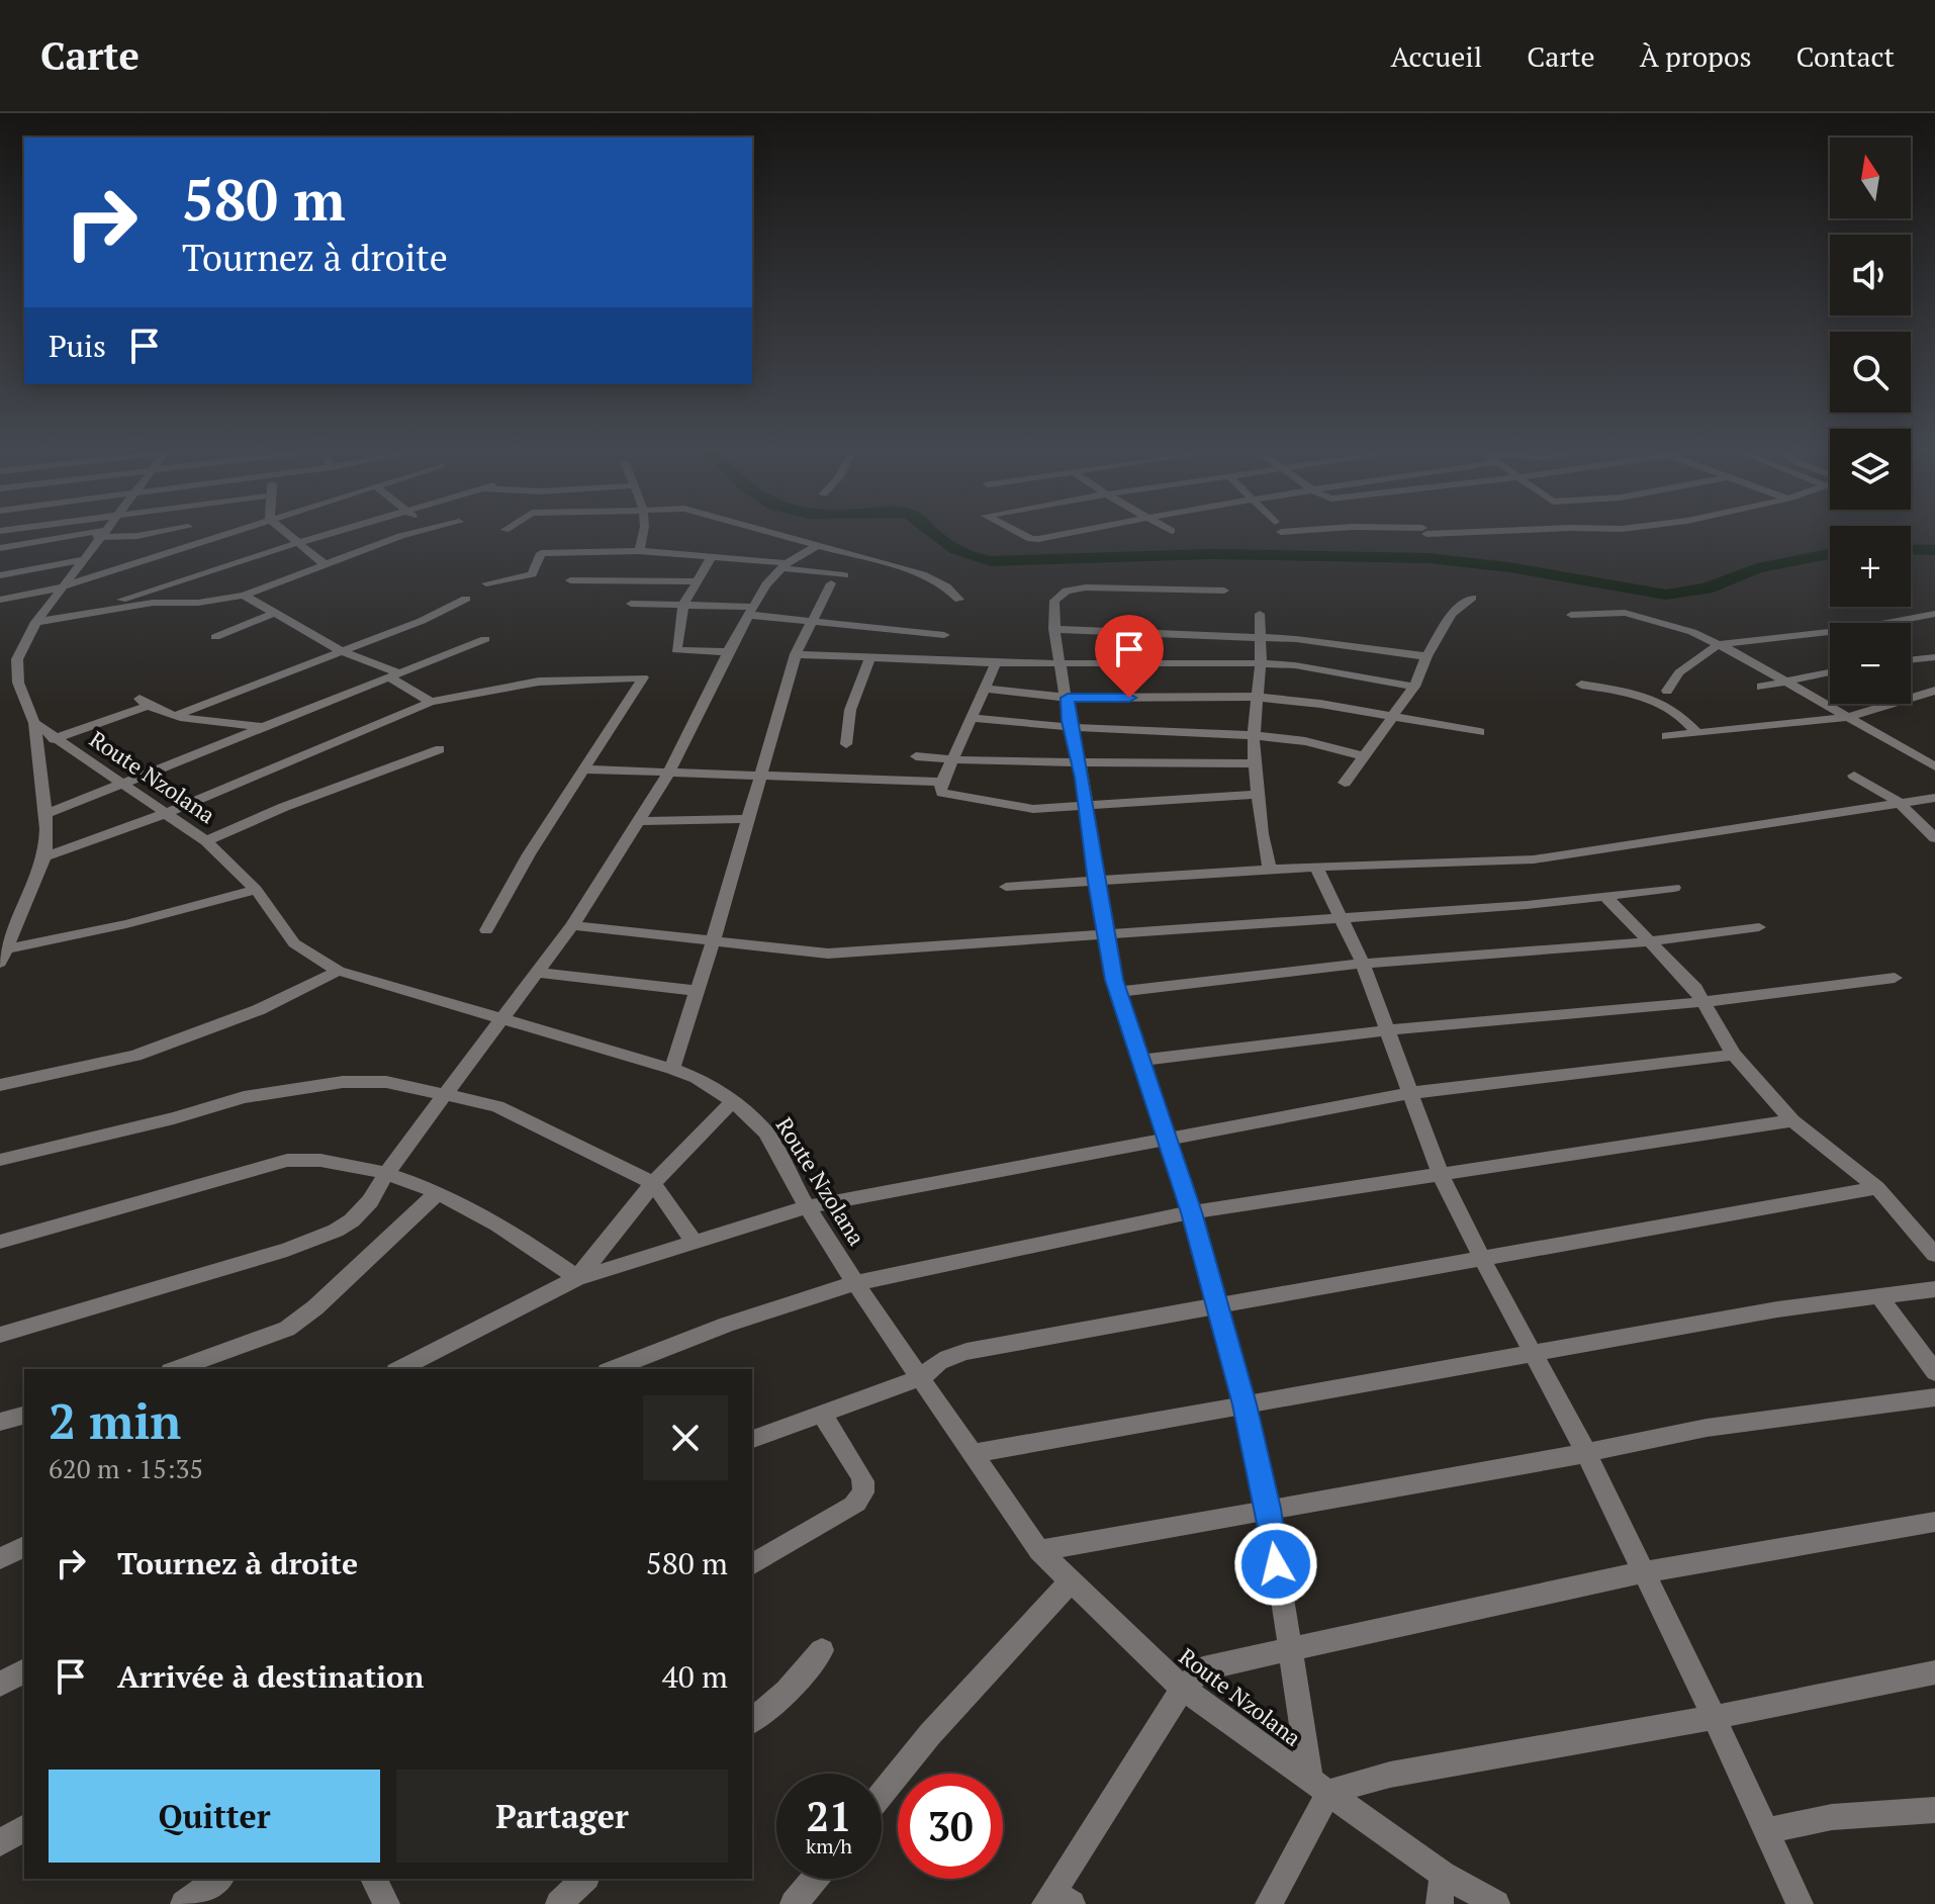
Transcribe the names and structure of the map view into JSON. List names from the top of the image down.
{
  "streets": {
    "street": ["Route Nzolana"]
  },
  "north": "top",
  "page": {
    "header": "Carte",
    "nav": [
      "Accueil",
      "Carte",
      "À propos",
      "Contact"
    ],
    "map_buttons": ["+", "−"],
    "turn": ["580 m", "Tournez à droite"],
    "then": "Puis",
    "heading": ["2 min", "620 m · 15:35"],
    "list": [
      {
        "name": "Tournez à droite",
        "value": "580 m"
      },
      {
        "name": "Arrivée à destination",
        "value": "40 m"
      }
    ],
    "buttons": ["Quitter", "Partager"],
    "speed": "21 km/h",
    "limit": "30"
  }
}
